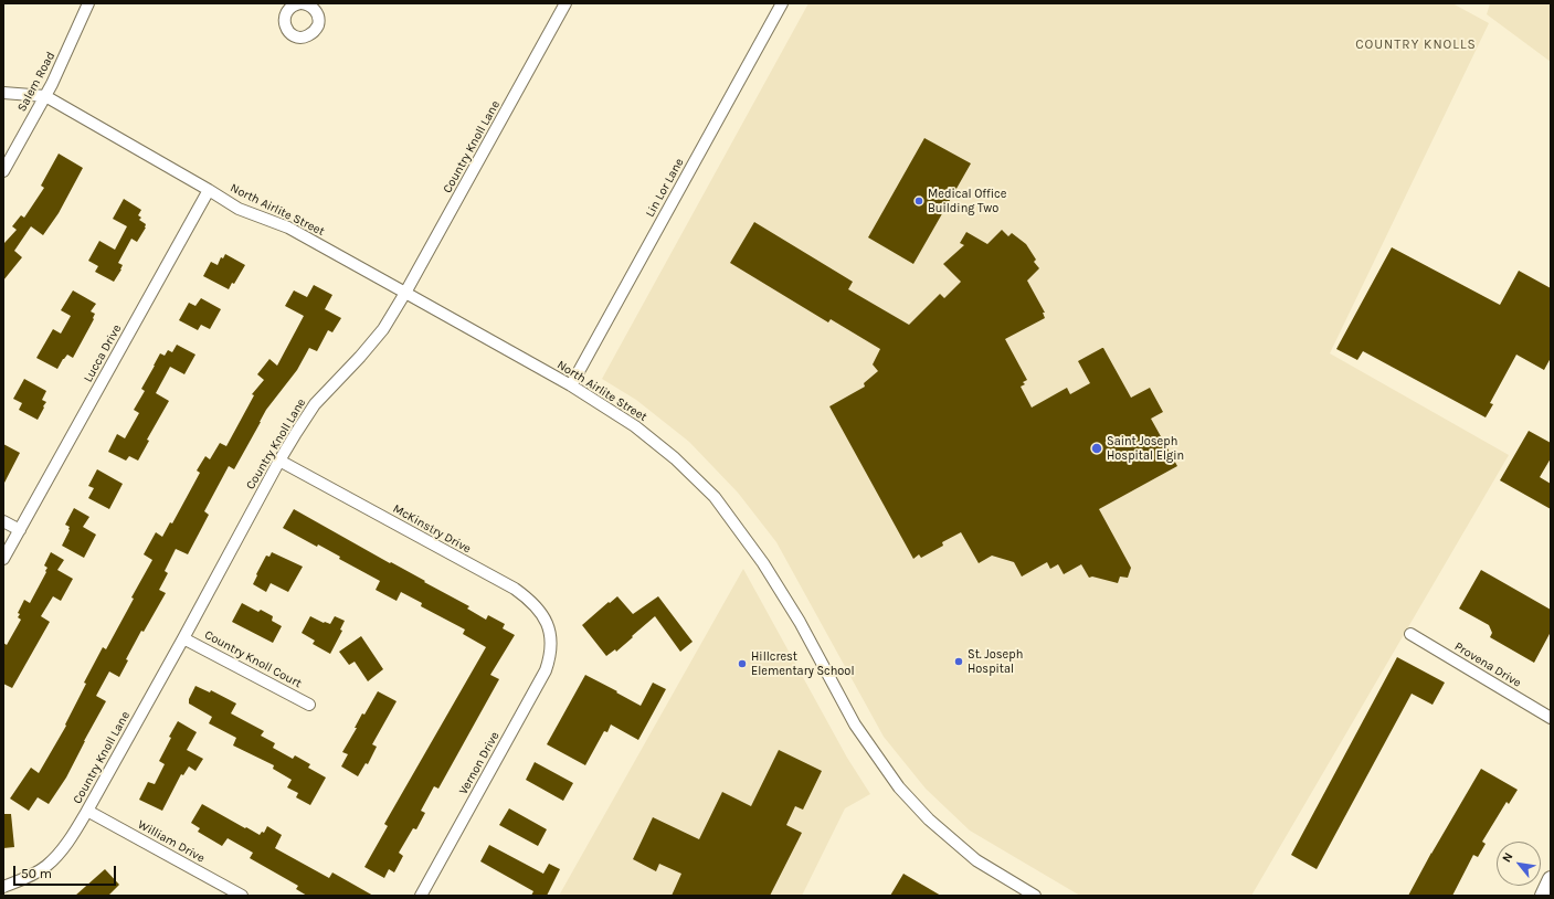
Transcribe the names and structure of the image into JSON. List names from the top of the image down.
{
  "streets": {
    "street": [
      "Salem Road",
      "Country Knoll Lane",
      "Lin Lor Lane",
      "North Airlite Street",
      "Lucca Drive",
      "McKinstry Drive",
      "Country Knoll Court",
      "Provena Drive",
      "Vernon Drive",
      "William Drive"
    ]
  },
  "crossings": [
    ["Salem Road", "North Airlite Street"],
    ["Country Knoll Lane", "North Airlite Street"],
    ["Country Knoll Lane", "McKinstry Drive"],
    ["Country Knoll Lane", "Country Knoll Court"],
    ["Country Knoll Lane", "William Drive"],
    ["Lin Lor Lane", "North Airlite Street"],
    ["North Airlite Street", "Lucca Drive"],
    ["McKinstry Drive", "Vernon Drive"]
  ],
  "districts": ["COUNTRY KNOLLS"],
  "places": [
    "Medical Office Building Two",
    "Saint Joseph Hospital Elgin",
    "St. Joseph Hospital",
    "Hillcrest Elementary School"
  ],
  "scale_bar": "50 m",
  "north": "top left"
}
